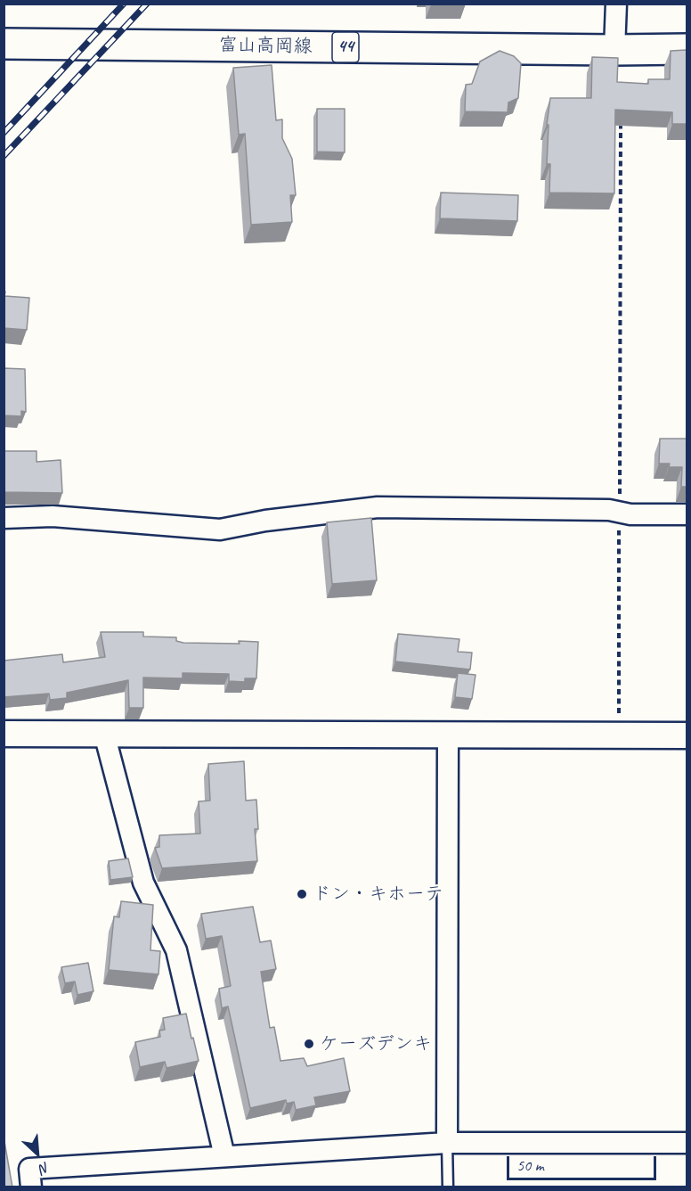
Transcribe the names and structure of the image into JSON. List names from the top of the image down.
{
  "streets": {
    "main road": ["富山高岡線", "44"]
  },
  "places": ["ドン・キホーテ", "ケーズデンキ"],
  "scale_bar": "50 m",
  "north": "bottom right"
}
